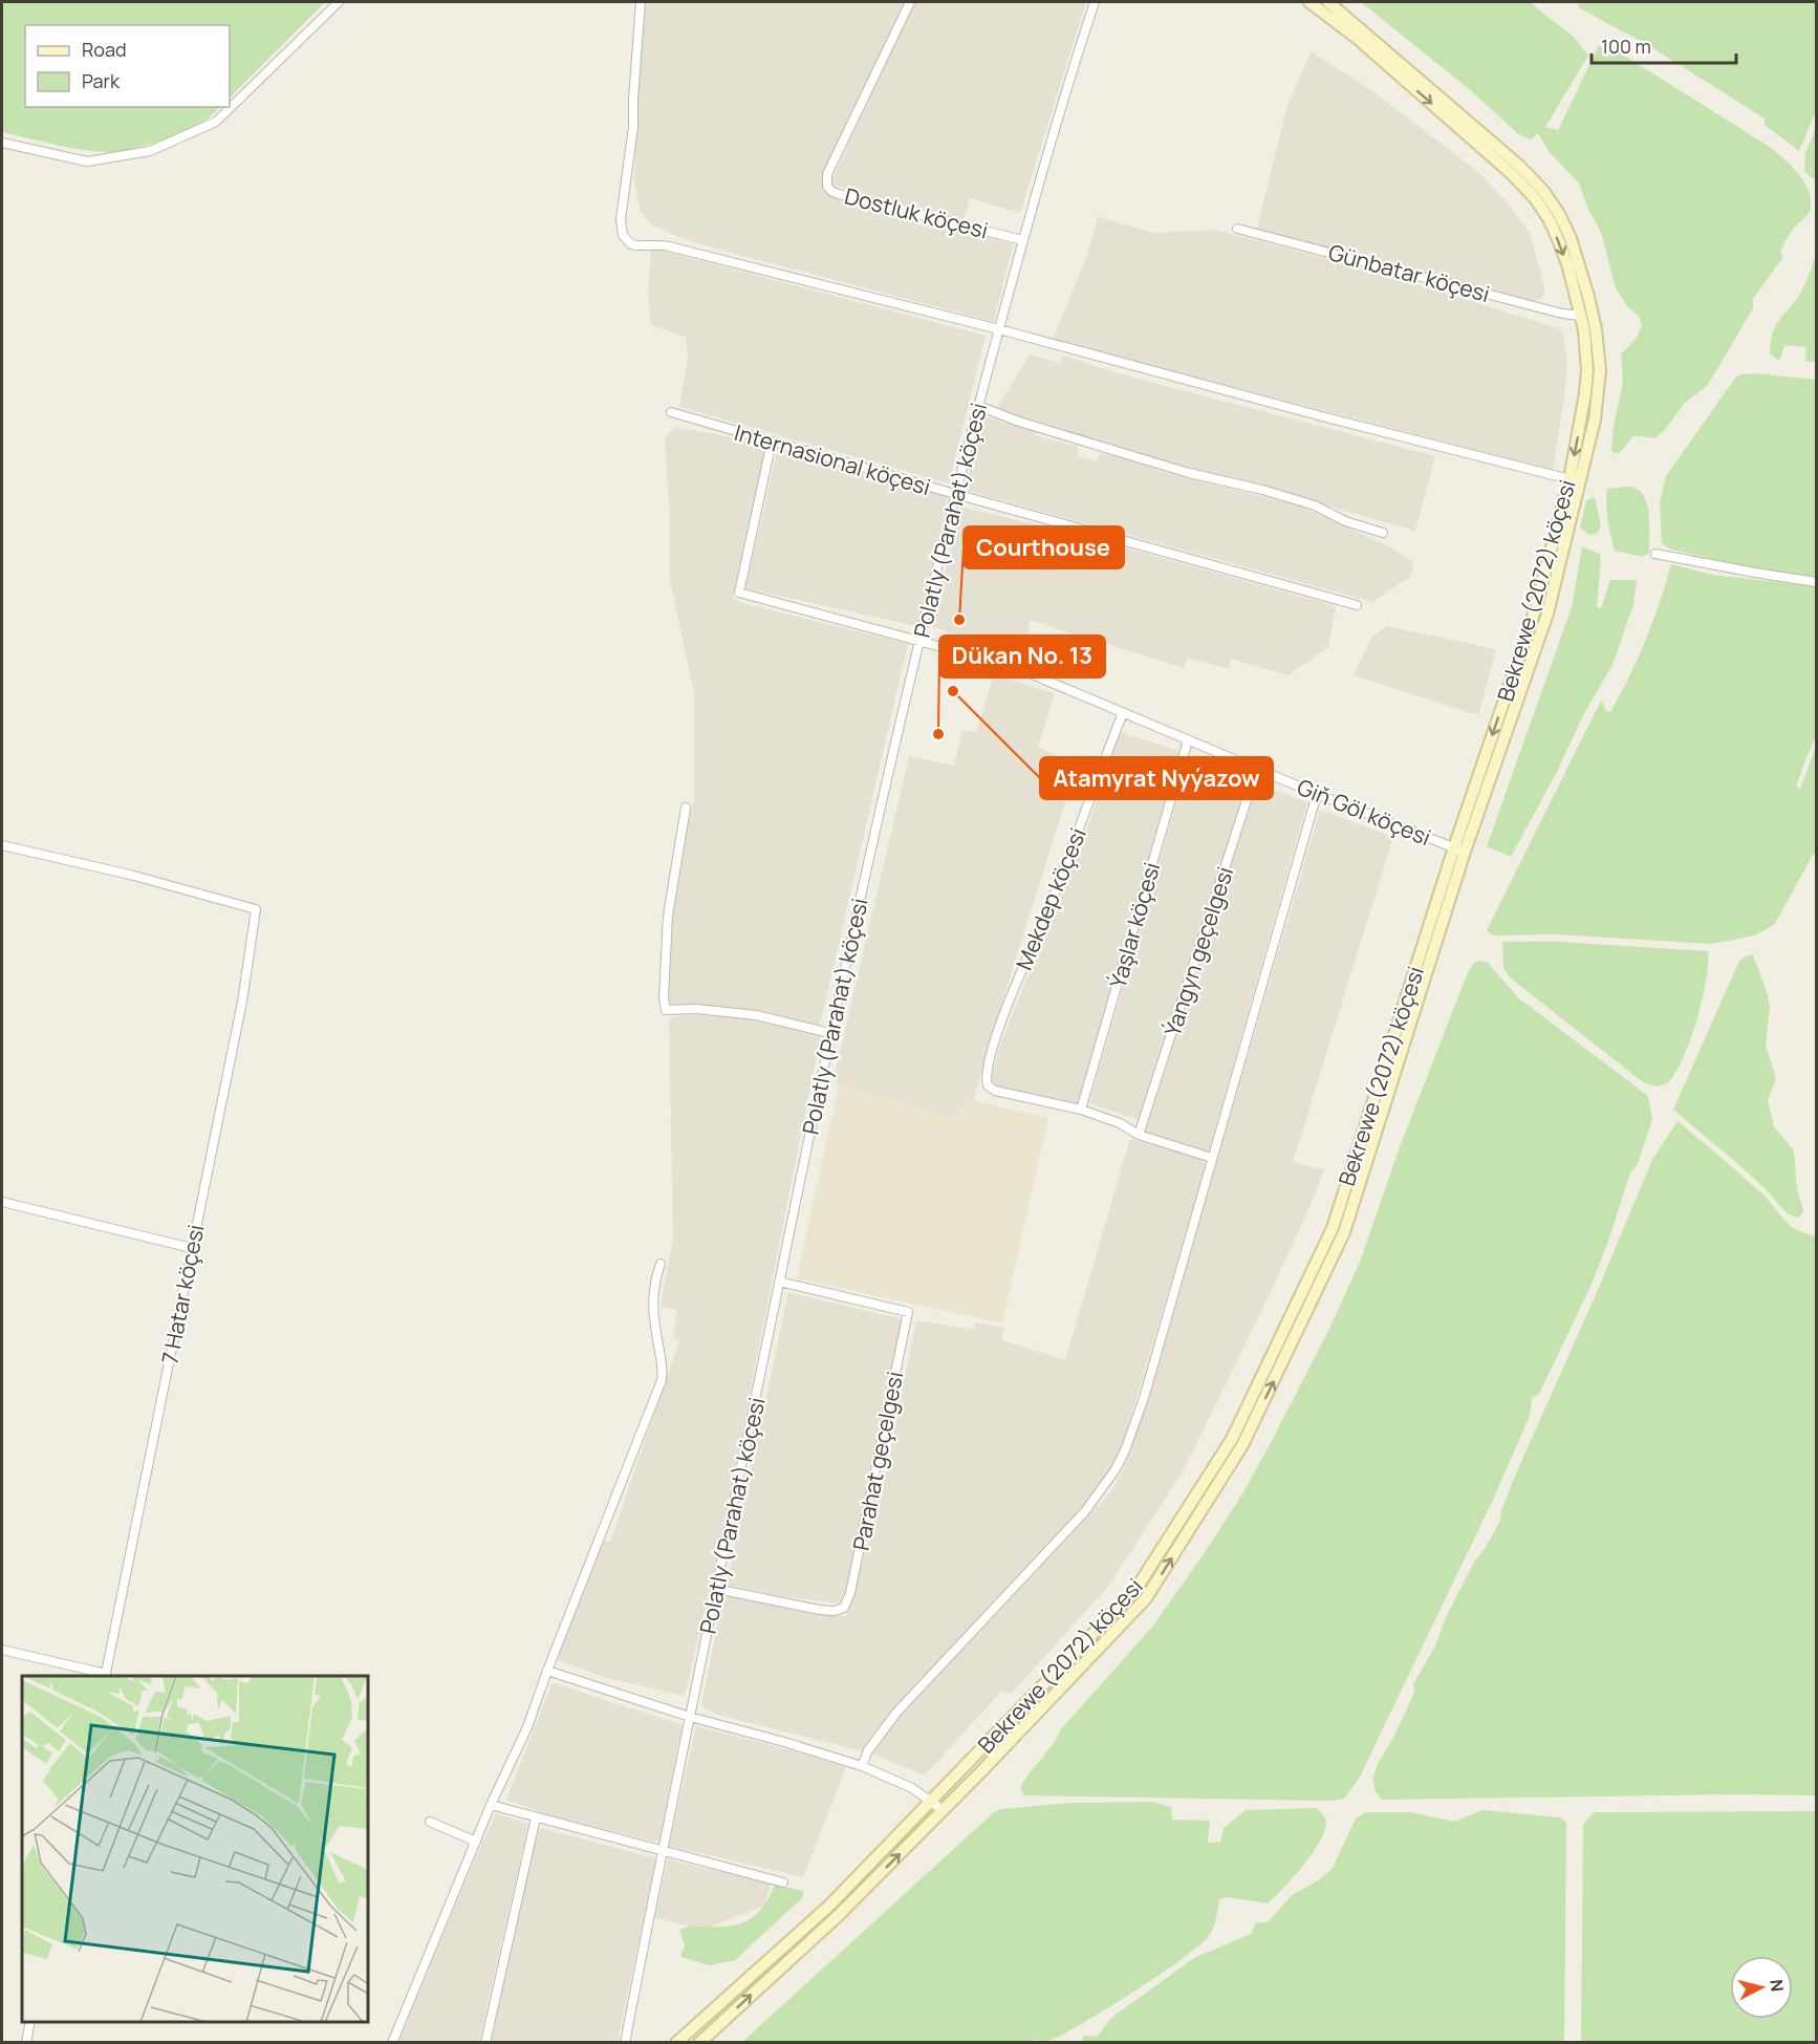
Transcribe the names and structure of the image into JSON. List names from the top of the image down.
{
  "streets": {
    "main road": ["Bekrewe (2072) köçesi"],
    "street": [
      "Dostluk köçesi",
      "Günbatar köçesi",
      "Internasional köçesi",
      "Polatly (Parahat) köçesi",
      "Giň Göl köçesi",
      "Mekdep köçesi",
      "Ýaşlar köçesi",
      "Ýangyn geçelgesi",
      "7 Hatar köçesi",
      "Parahat geçelgesi"
    ]
  },
  "crossings": [
    ["Dostluk köçesi", "Polatly (Parahat) köçesi"],
    ["Günbatar köçesi", "Bekrewe (2072) köçesi"],
    ["Internasional köçesi", "Polatly (Parahat) köçesi"],
    ["Internasional köçesi", "Giň Göl köçesi"],
    ["Polatly (Parahat) köçesi", "Giň Göl köçesi"],
    ["Polatly (Parahat) köçesi", "Parahat geçelgesi"],
    ["Bekrewe (2072) köçesi", "Giň Göl köçesi"],
    ["Giň Göl köçesi", "Mekdep köçesi"],
    ["Giň Göl köçesi", "Ýaşlar köçesi"],
    ["Giň Göl köçesi", "Ýangyn geçelgesi"],
    ["Mekdep köçesi", "Ýaşlar köçesi"]
  ],
  "places": ["Courthouse", "Atamyrat Nyýazow", "Dükan No. 13"],
  "legend": ["Road", "Park"],
  "scale_bar": "100 m",
  "north": "right"
}
